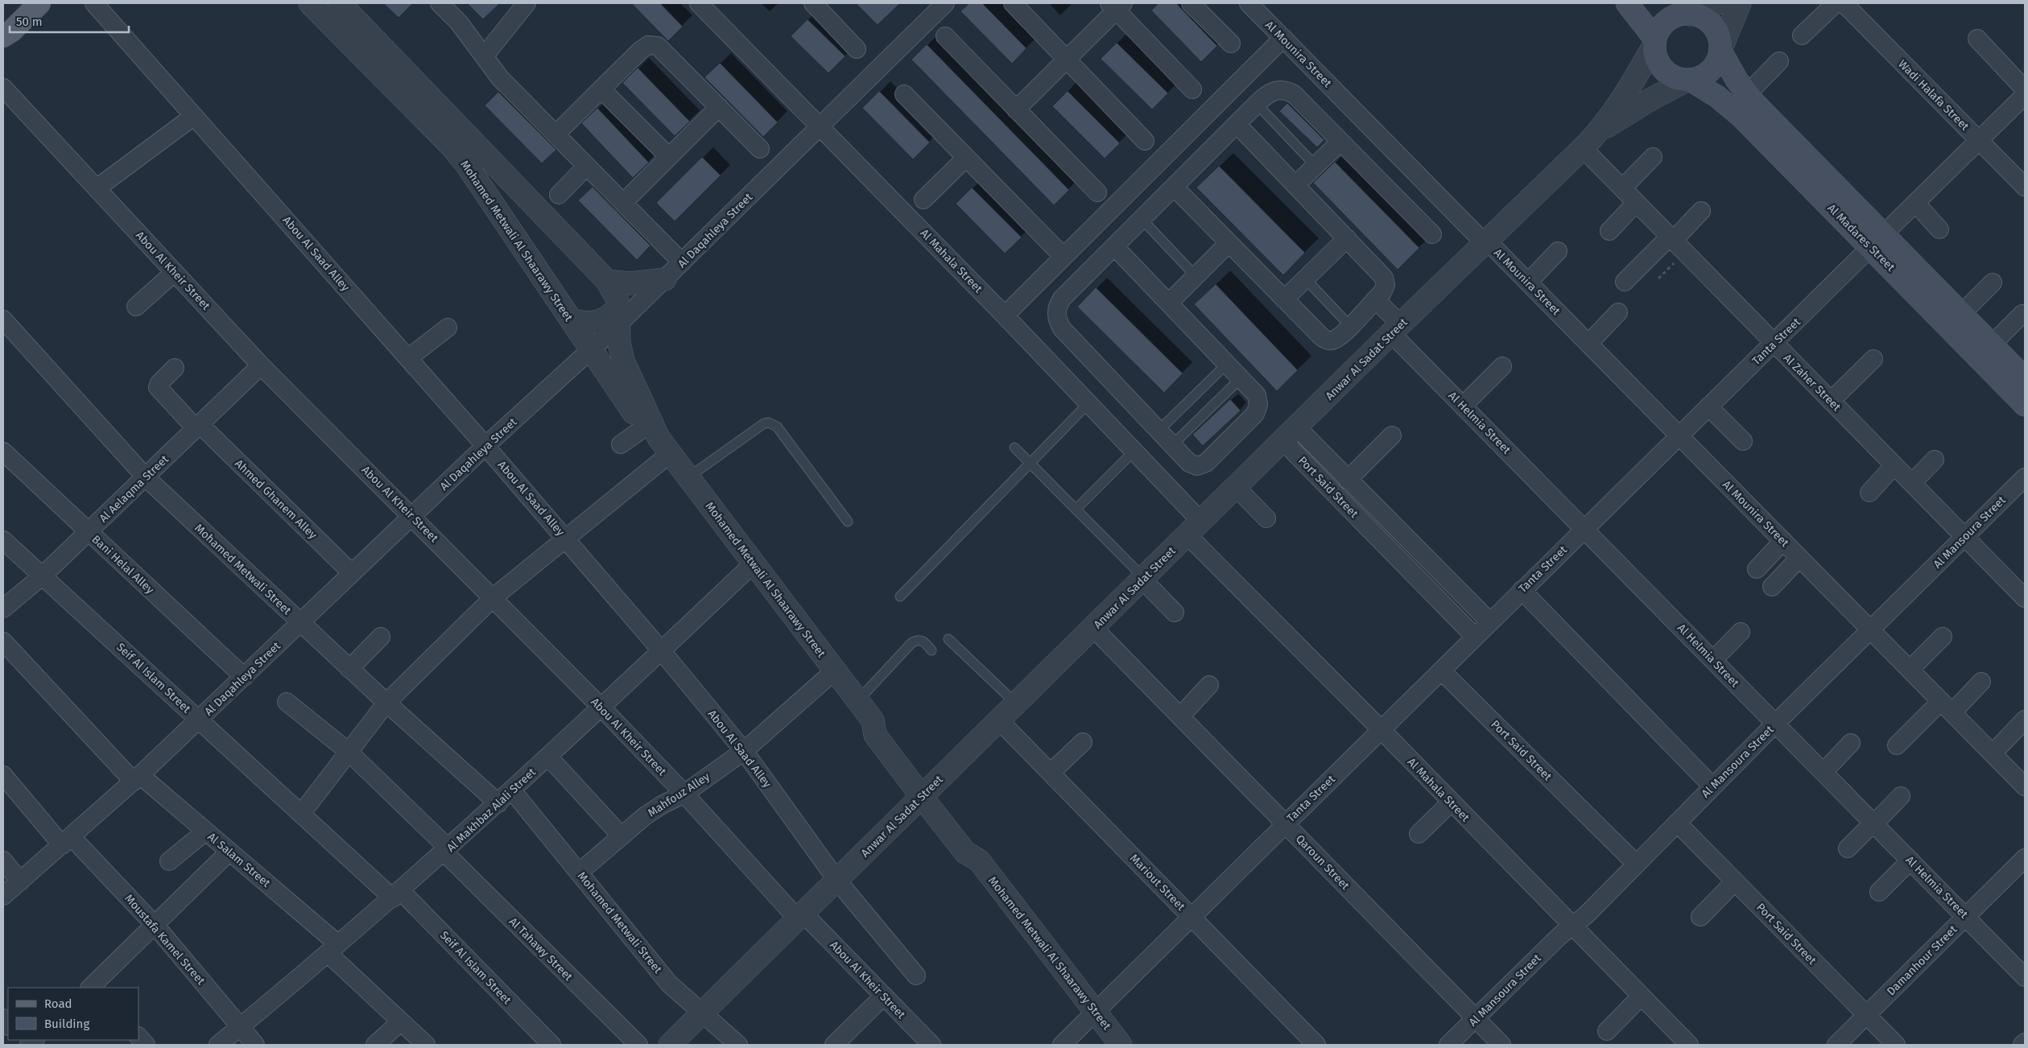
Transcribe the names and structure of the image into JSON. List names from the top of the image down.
{
  "streets": {
    "main road": ["Al Madares Street"],
    "street": [
      "Al Mounira Street",
      "Wadi Halafa Street",
      "Al Daqahleya Street",
      "Mohamed Metwali Al Shaarawy Street",
      "Abou Al Saad Alley",
      "Al Mahala Street",
      "Abou Al Kheir Street",
      "Tanta Street",
      "Anwar Al Sadat Street",
      "Al Zaher Street",
      "Al Helmia Street",
      "Port Said Street",
      "Al Aelaqma Street",
      "Ahmed Ghanem Alley",
      "Al Mansoura Street",
      "Bani Helal Alley",
      "Mohamed Metwali Street",
      "Seif Al Islam Street",
      "Mahfouz Alley",
      "Al Makhbaz Alali Street",
      "Al Salam Street",
      "Qaroun Street",
      "Mariout Street",
      "Moustafa Kamel Street",
      "Al Tahawy Street",
      "Damanhour Street"
    ]
  },
  "crossings": [
    ["Al Mounira Street", "Tanta Street"],
    ["Al Mounira Street", "Anwar Al Sadat Street"],
    ["Al Mounira Street", "Al Mansoura Street"],
    ["Wadi Halafa Street", "Tanta Street"],
    ["Al Daqahleya Street", "Mohamed Metwali Al Shaarawy Street"],
    ["Al Daqahleya Street", "Abou Al Saad Alley"],
    ["Al Daqahleya Street", "Al Mahala Street"],
    ["Al Daqahleya Street", "Abou Al Kheir Street"],
    ["Al Daqahleya Street", "Ahmed Ghanem Alley"],
    ["Al Daqahleya Street", "Bani Helal Alley"],
    ["Al Daqahleya Street", "Mohamed Metwali Street"],
    ["Al Daqahleya Street", "Seif Al Islam Street"],
    ["Al Daqahleya Street", "Al Salam Street"],
    ["Al Daqahleya Street", "Moustafa Kamel Street"],
    ["Al Madares Street", "Tanta Street"],
    ["Al Madares Street", "Anwar Al Sadat Street"],
    ["Mohamed Metwali Al Shaarawy Street", "Tanta Street"],
    ["Mohamed Metwali Al Shaarawy Street", "Anwar Al Sadat Street"],
    ["Mohamed Metwali Al Shaarawy Street", "Mahfouz Alley"],
    ["Mohamed Metwali Al Shaarawy Street", "Al Makhbaz Alali Street"],
    ["Abou Al Saad Alley", "Anwar Al Sadat Street"],
    ["Abou Al Saad Alley", "Mahfouz Alley"],
    ["Abou Al Saad Alley", "Al Makhbaz Alali Street"],
    ["Al Mahala Street", "Tanta Street"],
    ["Al Mahala Street", "Anwar Al Sadat Street"],
    ["Al Mahala Street", "Al Mansoura Street"],
    ["Abou Al Kheir Street", "Anwar Al Sadat Street"],
    ["Abou Al Kheir Street", "Al Aelaqma Street"],
    ["Abou Al Kheir Street", "Mahfouz Alley"],
    ["Abou Al Kheir Street", "Al Makhbaz Alali Street"],
    ["Tanta Street", "Al Zaher Street"],
    ["Tanta Street", "Al Helmia Street"],
    ["Tanta Street", "Port Said Street"],
    ["Tanta Street", "Qaroun Street"],
    ["Tanta Street", "Mariout Street"],
    ["Anwar Al Sadat Street", "Al Zaher Street"],
    ["Anwar Al Sadat Street", "Al Helmia Street"],
    ["Anwar Al Sadat Street", "Port Said Street"],
    ["Anwar Al Sadat Street", "Mohamed Metwali Street"],
    ["Anwar Al Sadat Street", "Qaroun Street"],
    ["Anwar Al Sadat Street", "Mariout Street"],
    ["Al Zaher Street", "Al Mansoura Street"],
    ["Al Helmia Street", "Al Mansoura Street"],
    ["Al Helmia Street", "Damanhour Street"],
    ["Port Said Street", "Al Mansoura Street"],
    ["Port Said Street", "Damanhour Street"],
    ["Al Aelaqma Street", "Ahmed Ghanem Alley"],
    ["Al Aelaqma Street", "Bani Helal Alley"],
    ["Al Aelaqma Street", "Mohamed Metwali Street"],
    ["Al Aelaqma Street", "Seif Al Islam Street"],
    ["Al Mansoura Street", "Qaroun Street"],
    ["Mohamed Metwali Street", "Mahfouz Alley"],
    ["Mohamed Metwali Street", "Al Makhbaz Alali Street"],
    ["Seif Al Islam Street", "Al Makhbaz Alali Street"],
    ["Al Makhbaz Alali Street", "Al Salam Street"],
    ["Al Makhbaz Alali Street", "Moustafa Kamel Street"],
    ["Al Makhbaz Alali Street", "Al Tahawy Street"]
  ],
  "legend": ["Road", "Building"],
  "scale_bar": "50 m"
}
